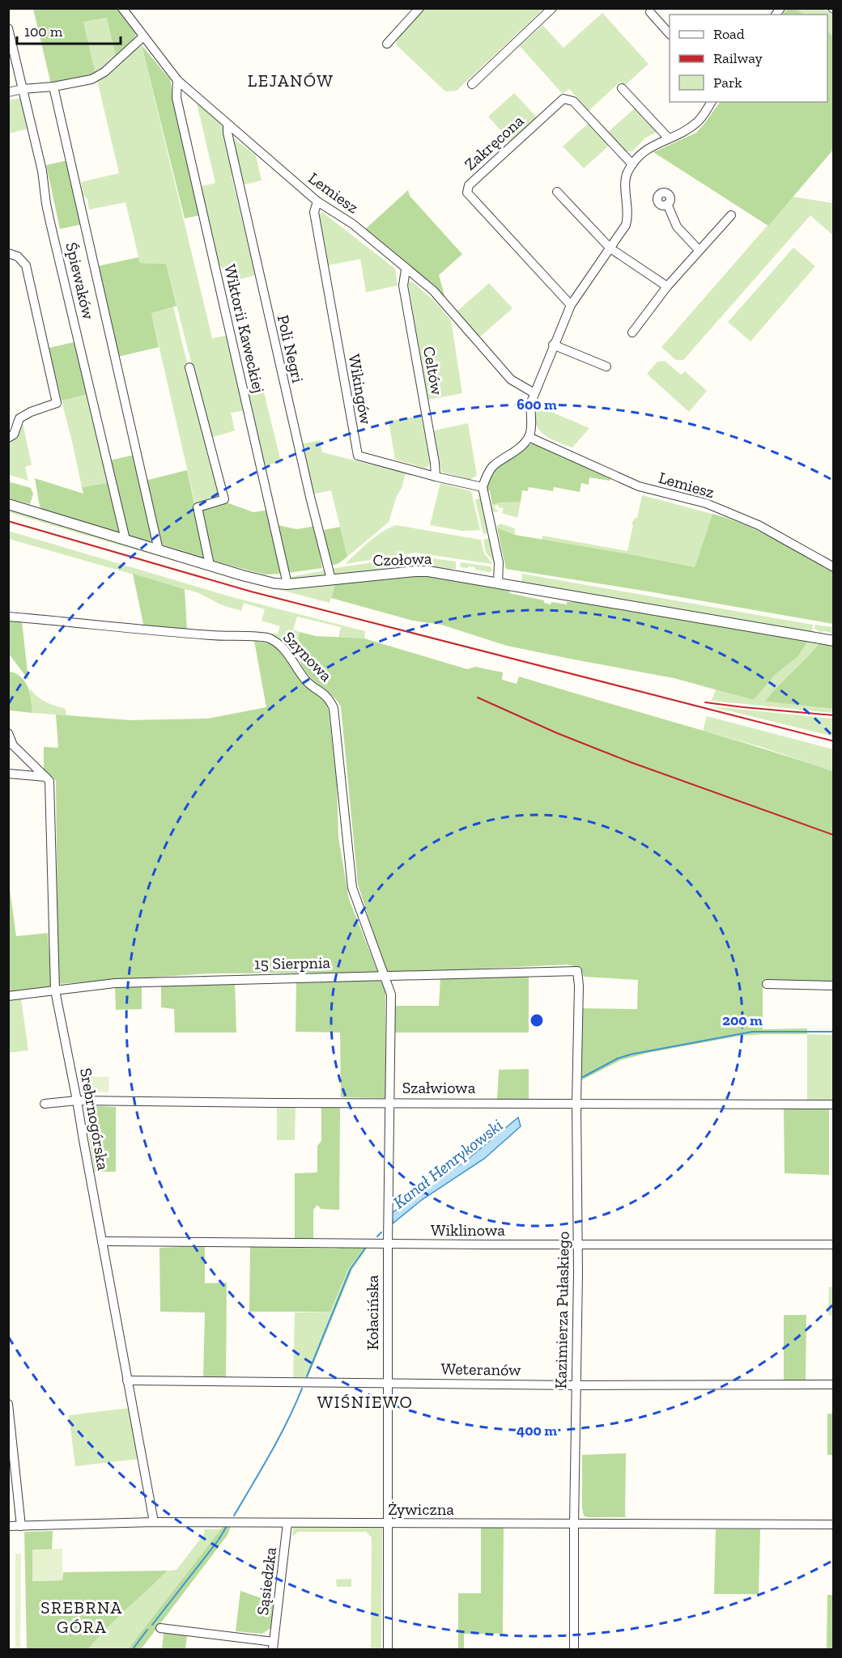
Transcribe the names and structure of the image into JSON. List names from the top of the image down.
{
  "streets": {
    "street": [
      "Zakręcona",
      "Lemiesz",
      "Śpiewaków",
      "Wiktorii Kaweckiej",
      "Poli Negri",
      "Celtów",
      "Wikingów",
      "Czołowa",
      "Szynowa",
      "15 Sierpnia",
      "Szałwiowa",
      "Srebrnogórska",
      "Wiklinowa",
      "Kazimierza Pułaskiego",
      "Kołacińska",
      "Weteranów",
      "Żywiczna",
      "Sąsiedzka"
    ]
  },
  "crossings": [
    ["Lemiesz", "Wiktorii Kaweckiej"],
    ["Lemiesz", "Poli Negri"],
    ["Lemiesz", "Celtów"],
    ["Lemiesz", "Wikingów"],
    ["Śpiewaków", "Czołowa"],
    ["Wiktorii Kaweckiej", "Czołowa"],
    ["Poli Negri", "Czołowa"],
    ["Celtów", "Wikingów"],
    ["Szynowa", "15 Sierpnia"],
    ["Szynowa", "Kołacińska"],
    ["15 Sierpnia", "Srebrnogórska"],
    ["15 Sierpnia", "Kazimierza Pułaskiego"],
    ["15 Sierpnia", "Kołacińska"],
    ["Szałwiowa", "Srebrnogórska"],
    ["Szałwiowa", "Kazimierza Pułaskiego"],
    ["Szałwiowa", "Kołacińska"],
    ["Srebrnogórska", "Wiklinowa"],
    ["Srebrnogórska", "Weteranów"],
    ["Srebrnogórska", "Żywiczna"],
    ["Wiklinowa", "Kazimierza Pułaskiego"],
    ["Wiklinowa", "Kołacińska"],
    ["Kazimierza Pułaskiego", "Weteranów"],
    ["Kazimierza Pułaskiego", "Żywiczna"],
    ["Kołacińska", "Weteranów"],
    ["Kołacińska", "Żywiczna"],
    ["Żywiczna", "Sąsiedzka"]
  ],
  "districts": ["LEJANÓW", "WIŚNIEWO", "SREBRNA GÓRA"],
  "water": ["Kanał Henrykowski"],
  "legend": ["Road", "Railway", "Park"],
  "scale_bar": "100 m",
  "rings": ["600 m", "200 m", "400 m"]
}
